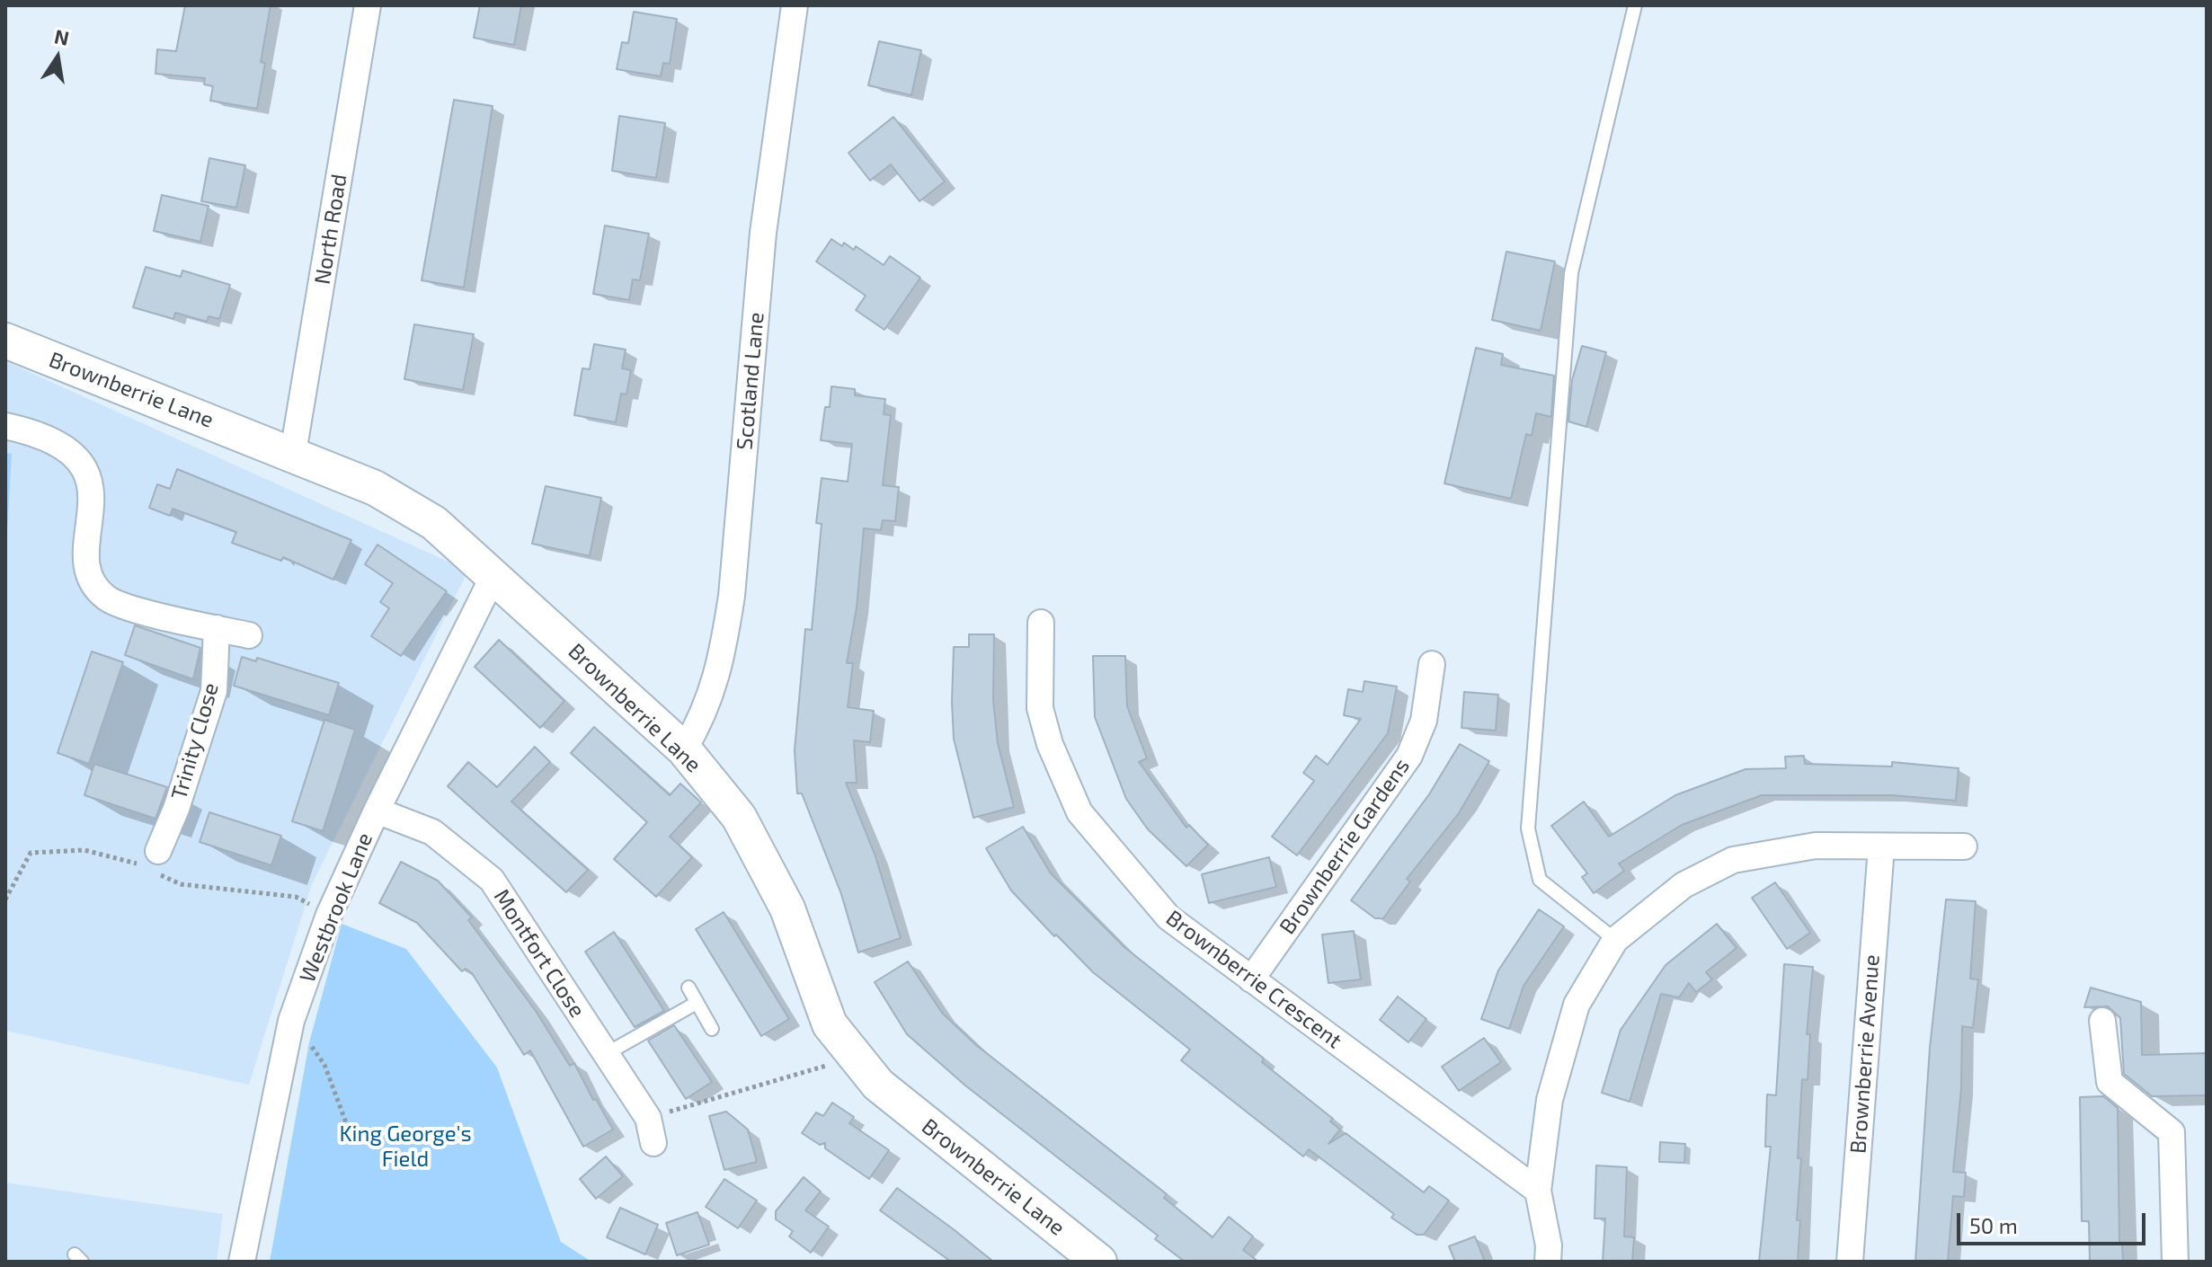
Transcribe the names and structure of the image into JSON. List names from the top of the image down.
{
  "streets": {
    "street": [
      "North Road",
      "Scotland Lane",
      "Brownberrie Lane",
      "Trinity Close",
      "Brownberrie Gardens",
      "Westbrook Lane",
      "Montfort Close",
      "Brownberrie Crescent",
      "Brownberrie Avenue"
    ]
  },
  "crossings": [
    ["North Road", "Brownberrie Lane"],
    ["Scotland Lane", "Brownberrie Lane"],
    ["Brownberrie Lane", "Westbrook Lane"],
    ["Brownberrie Gardens", "Brownberrie Crescent"],
    ["Westbrook Lane", "Montfort Close"]
  ],
  "parks": ["King George's Field"],
  "scale_bar": "50 m",
  "north": "top"
}
